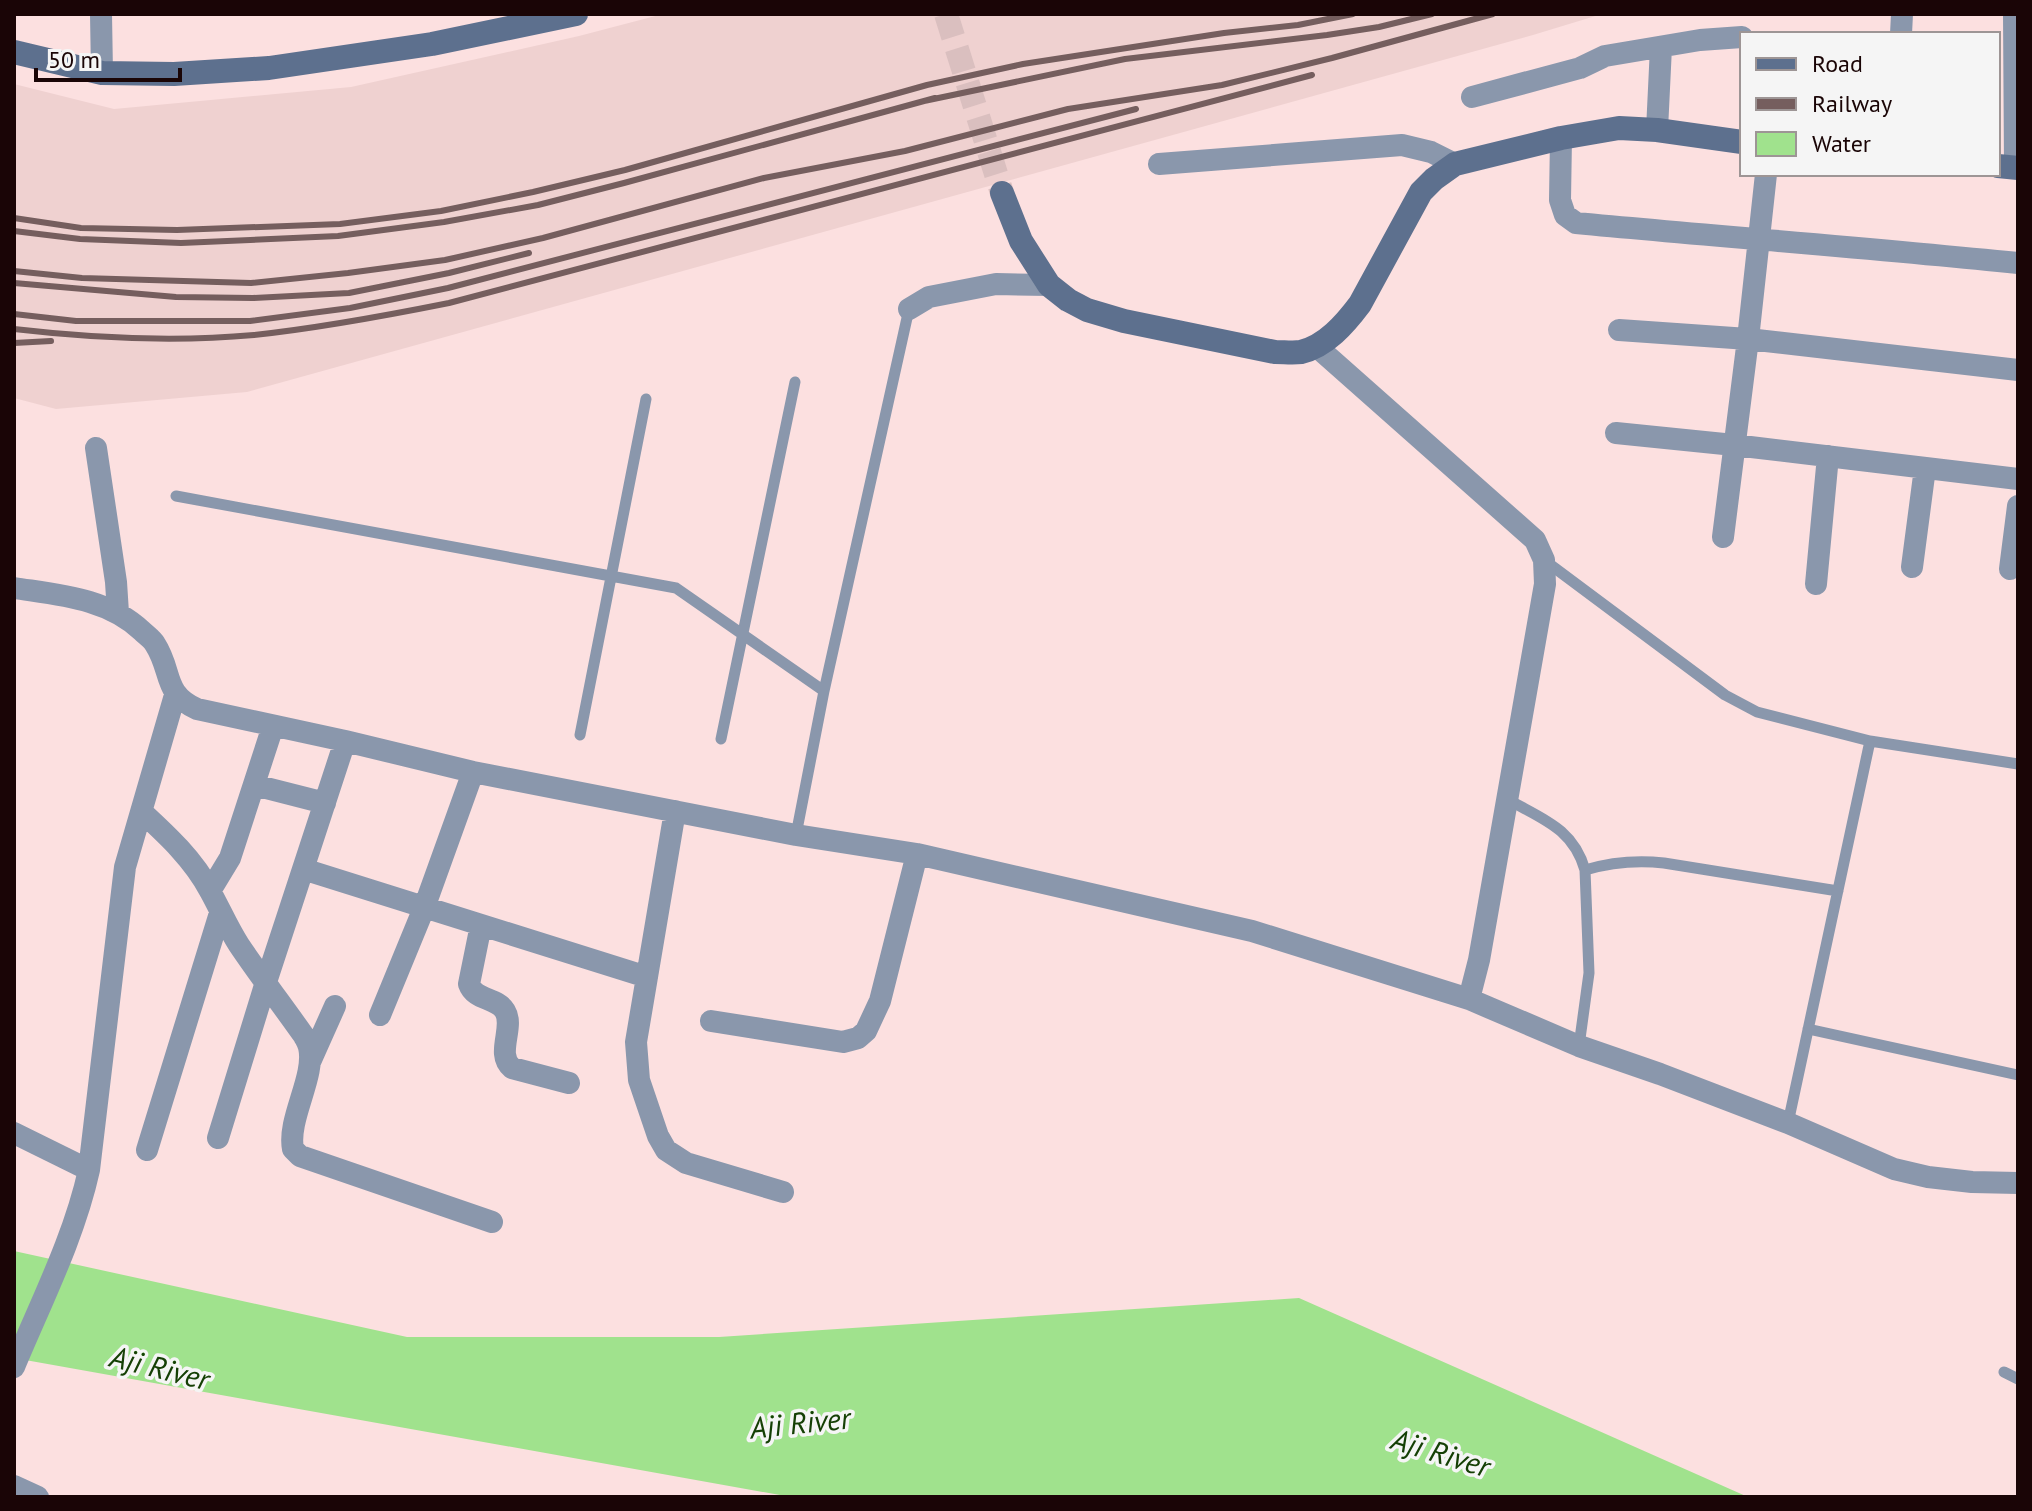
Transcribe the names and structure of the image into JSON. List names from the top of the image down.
{
  "water": ["Aji River"],
  "legend": ["Road", "Railway", "Water"],
  "scale_bar": "50 m"
}
